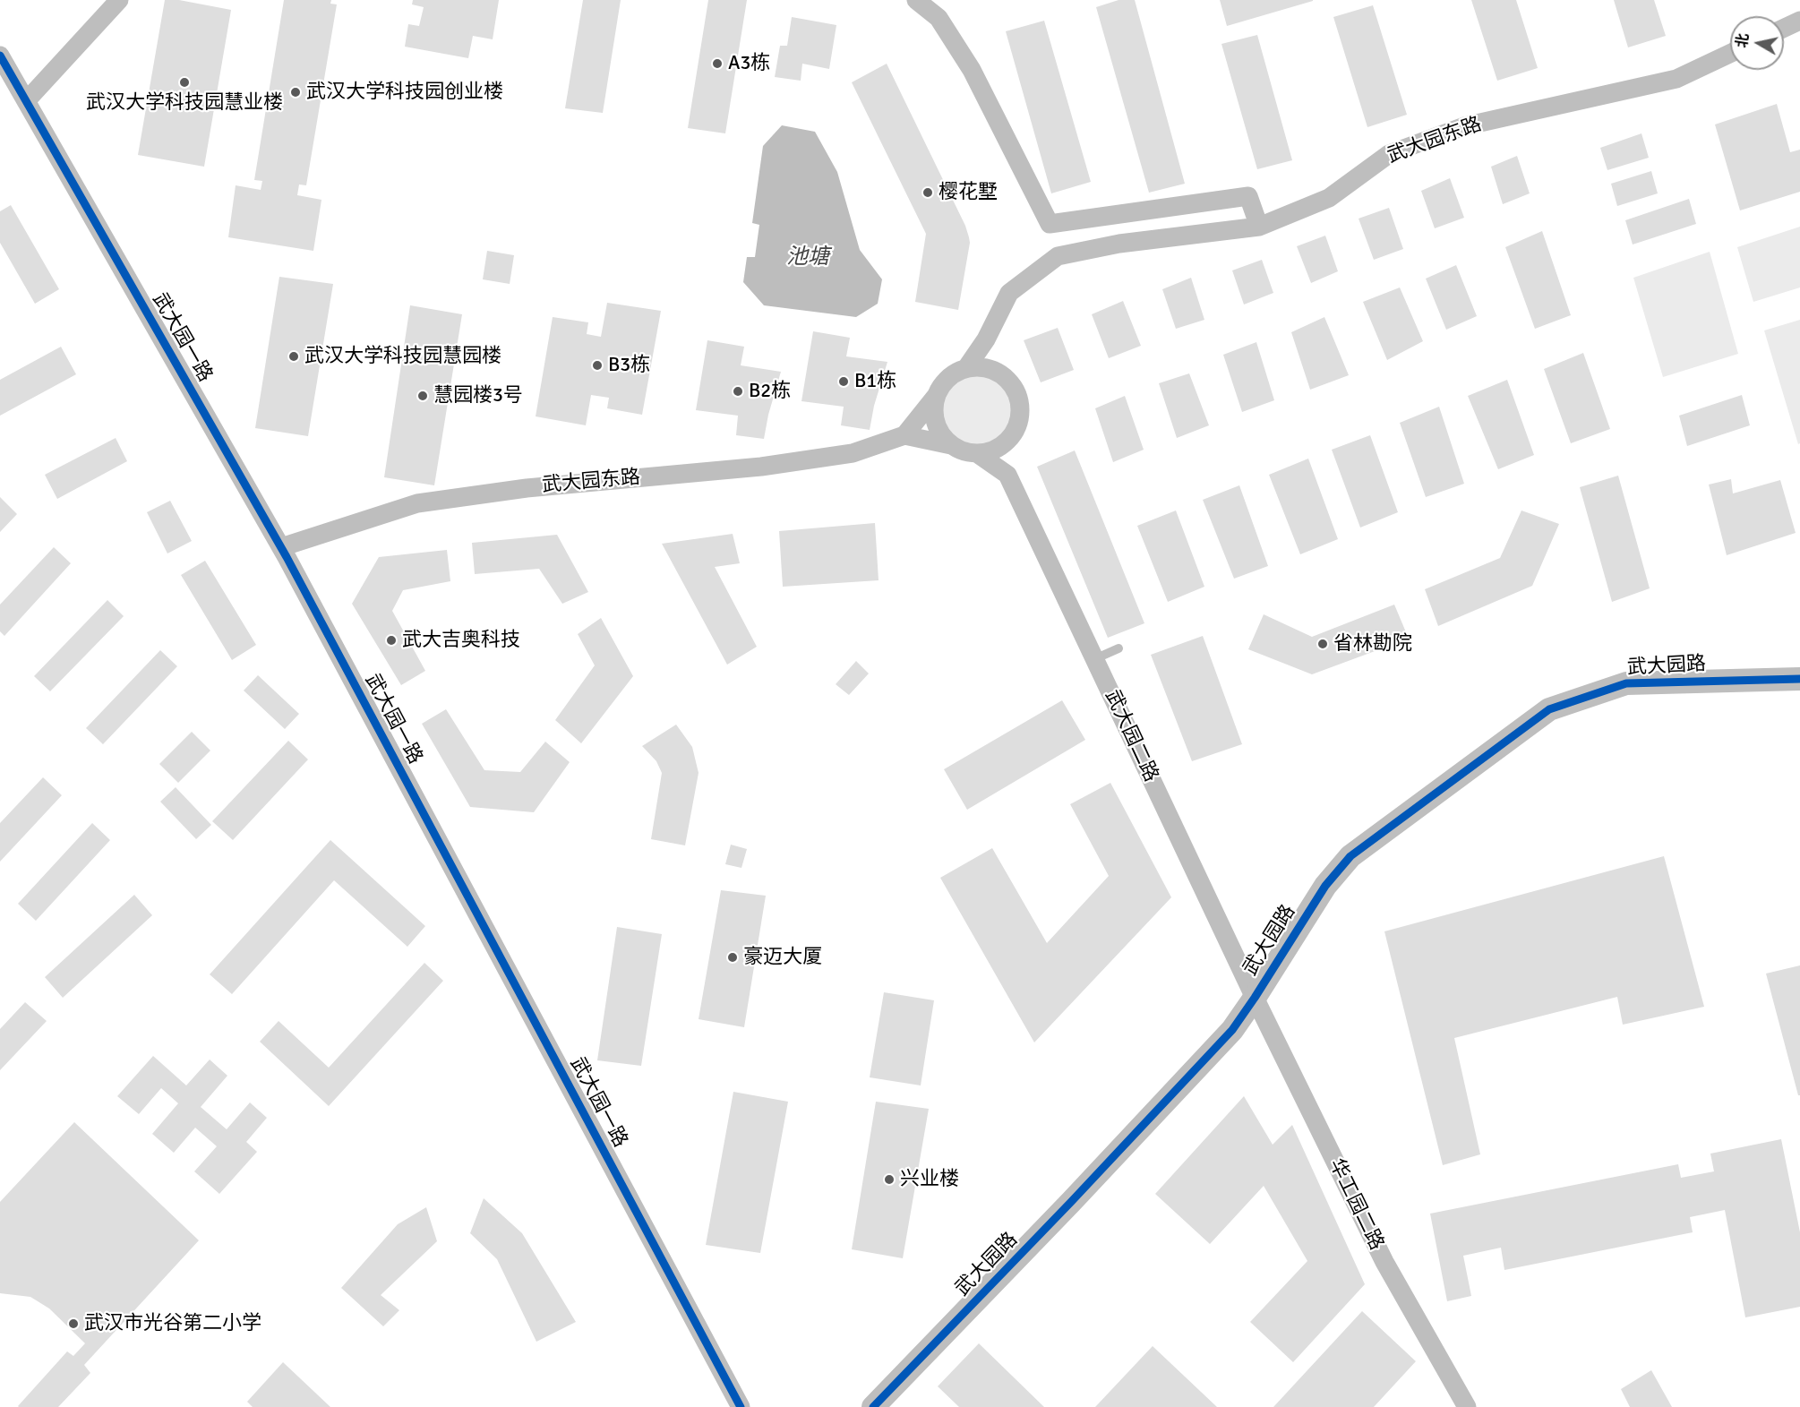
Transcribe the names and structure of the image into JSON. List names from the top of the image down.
{
  "streets": {
    "street": [
      "武大园东路",
      "武大园一路",
      "武大园路",
      "武大园二路",
      "华工园二路"
    ]
  },
  "crossings": [
    ["武大园东路", "武大园一路"],
    ["武大园路", "武大园二路"],
    ["武大园路", "华工园二路"],
    ["武大园二路", "华工园二路"]
  ],
  "water": ["池塘"],
  "places": [
    "A3栋",
    "武汉大学科技园慧业楼",
    "武汉大学科技园创业楼",
    "樱花墅",
    "武汉大学科技园慧园楼",
    "B3栋",
    "B1栋",
    "B2栋",
    "慧园楼3号",
    "武大吉奥科技",
    "省林勘院",
    "豪迈大厦",
    "兴业楼",
    "武汉市光谷第二小学"
  ],
  "north": "left"
}
